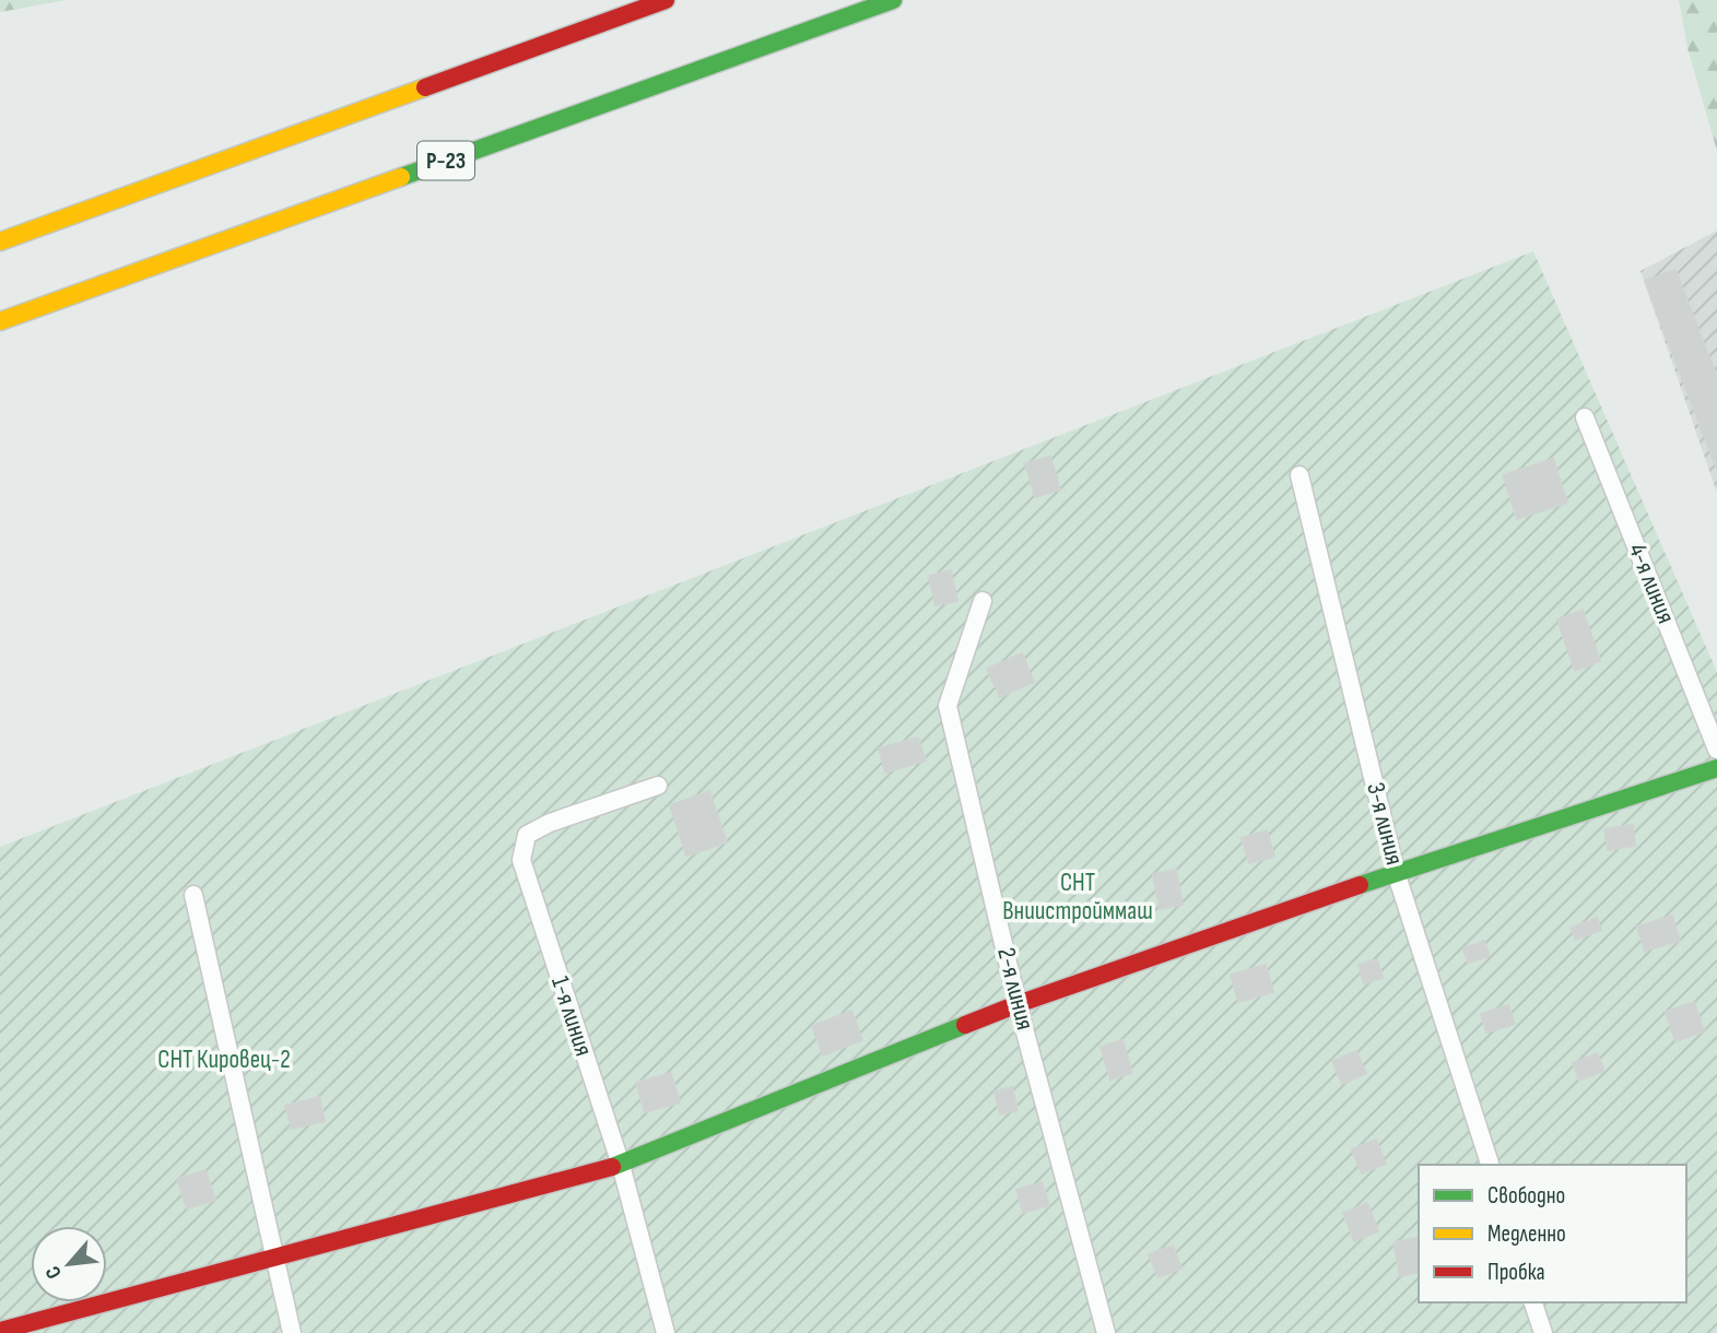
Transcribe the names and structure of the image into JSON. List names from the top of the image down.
{
  "streets": {
    "main road": ["Р-23"],
    "lane": [
      "4-я линия",
      "3-я линия",
      "2-я линия",
      "1-я линия"
    ]
  },
  "parks": ["СНТ Вниистройммаш", "СНТ Кировец-2"],
  "legend": ["Свободно", "Медленно", "Пробка"],
  "north": "bottom left"
}
